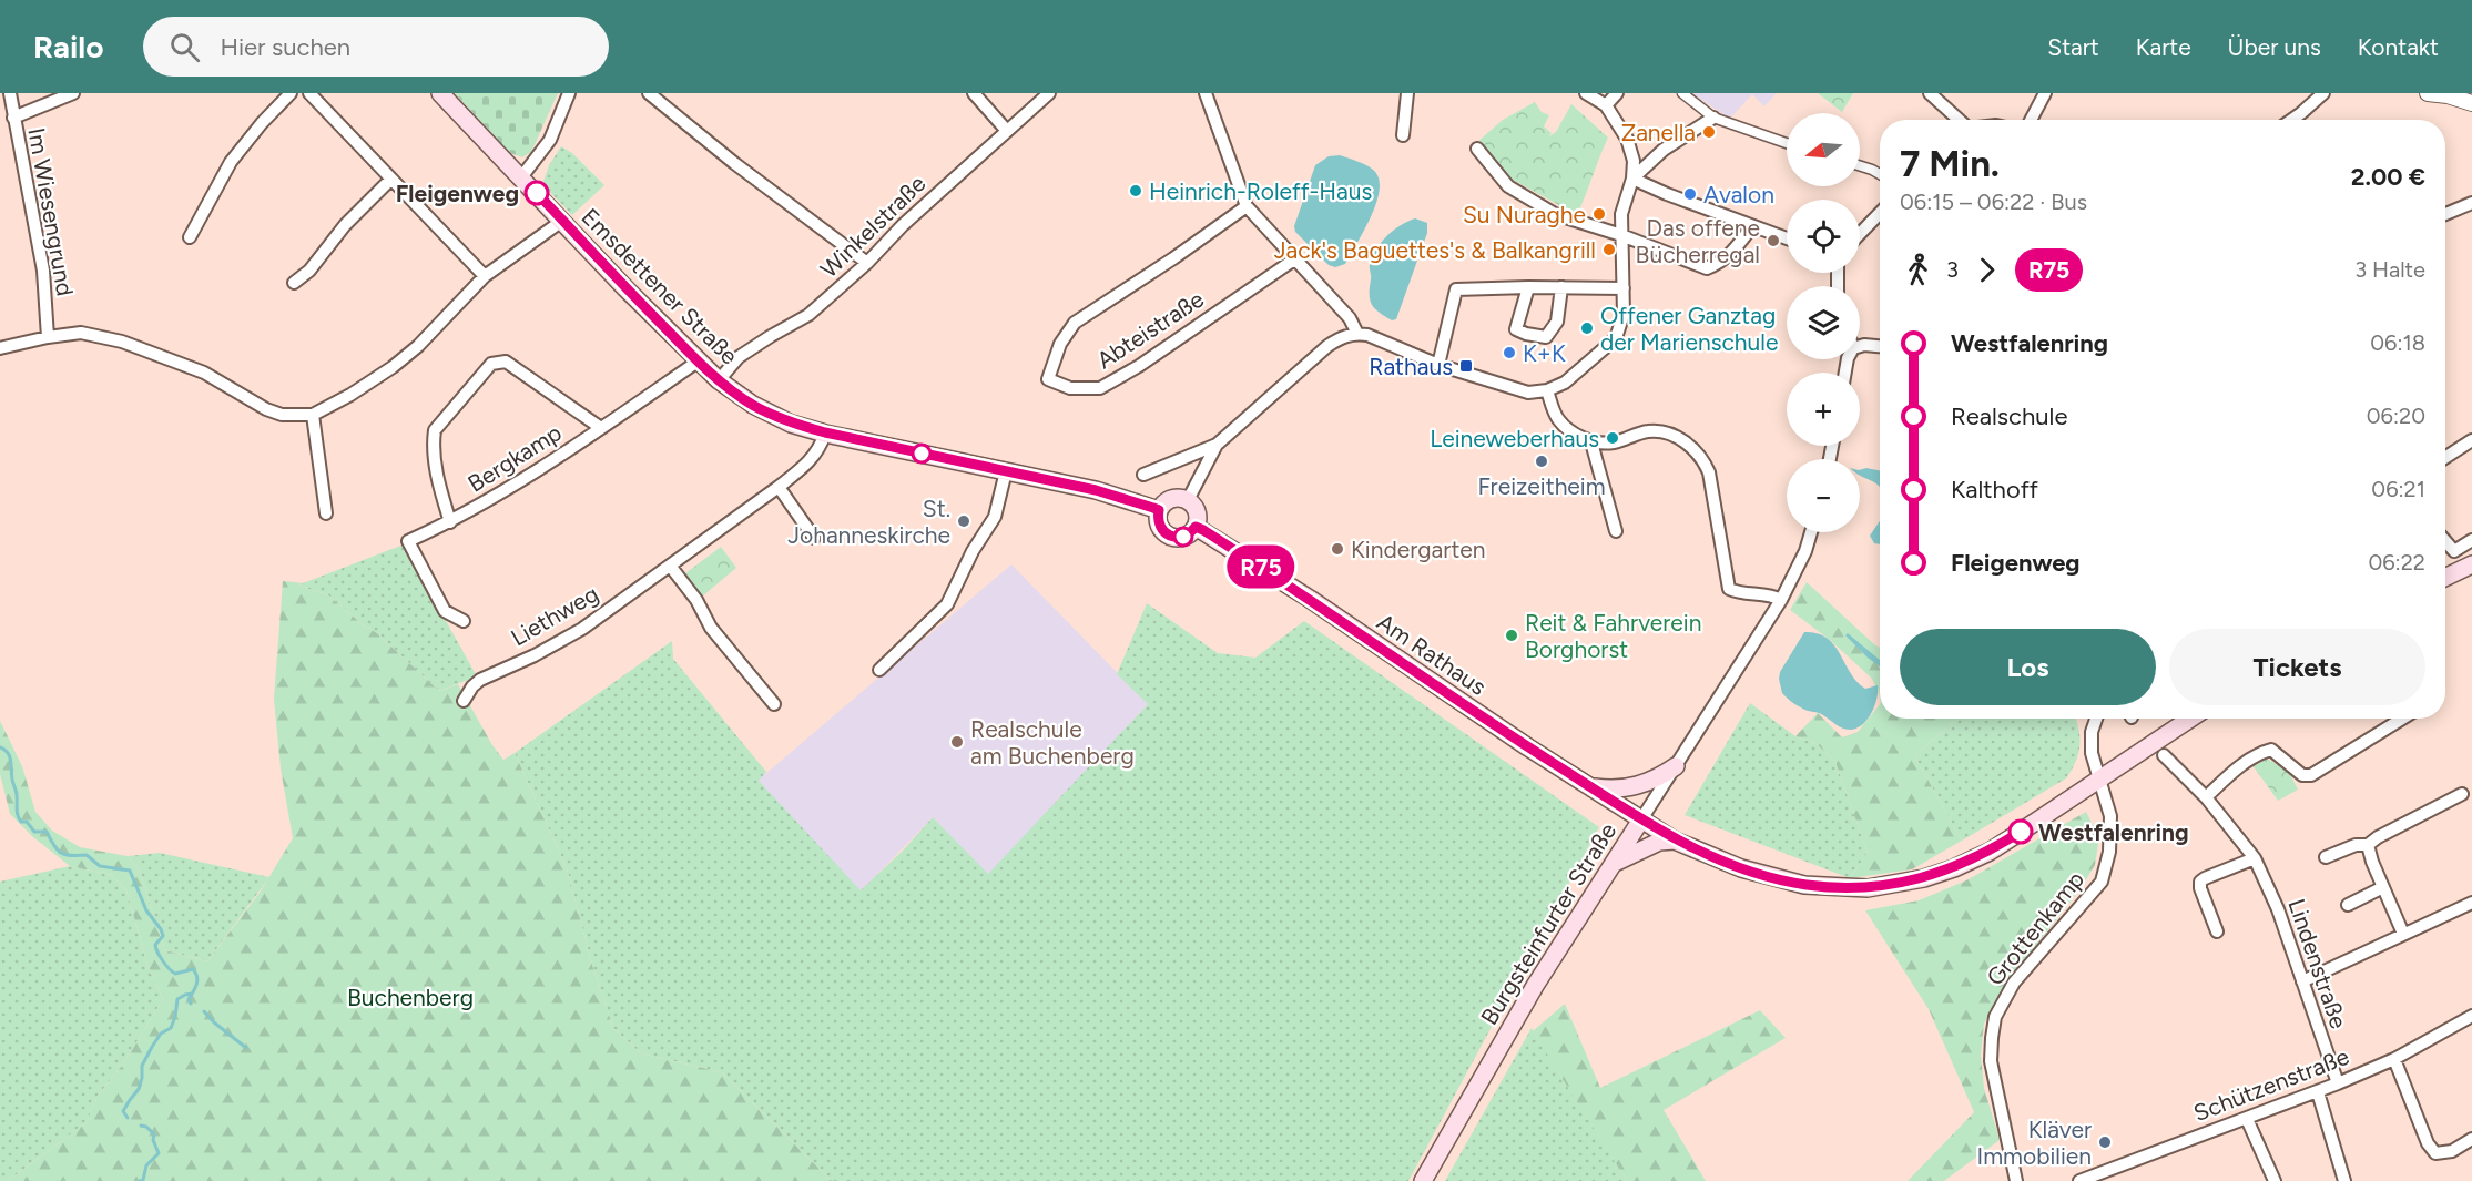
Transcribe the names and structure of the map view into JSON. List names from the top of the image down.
{
  "streets": {
    "main road": ["Emsdettener Straße", "Am Rathaus", "Burgsteinfurter Straße"],
    "street": [
      "Im Wiesengrund",
      "Winkelstraße",
      "Abteistraße",
      "Bergkamp",
      "Liethweg",
      "Grottenkamp",
      "Lindenstraße",
      "Schützenstraße"
    ]
  },
  "crossings": [
    ["Winkelstraße", "Emsdettener Straße"],
    ["Emsdettener Straße", "Bergkamp"],
    ["Emsdettener Straße", "Liethweg"],
    ["Emsdettener Straße", "Am Rathaus"],
    ["Am Rathaus", "Burgsteinfurter Straße"],
    ["Lindenstraße", "Schützenstraße"]
  ],
  "parks": ["Buchenberg"],
  "places": {
    "other": [
      "Zanella",
      "Heinrich-Roleff-Haus",
      "Fleigenweg",
      "Avalon",
      "Su Nuraghe",
      "Das offene Bücherregal",
      "Jack's Baguettes's & Balkangrill",
      "Offener Ganztag der Marienschule",
      "K+K",
      "Leineweberhaus",
      "Freizeitheim",
      "St. Johanneskirche",
      "Kindergarten",
      "Reit & Fahrverein Borghorst",
      "Realschule am Buchenberg",
      "Westfalenring",
      "Kläver Immobilien"
    ],
    "transit": ["Rathaus"]
  },
  "lines": ["bus line R75"],
  "north": "left",
  "page": {
    "header": "Railo",
    "search": "Hier suchen",
    "nav": [
      "Start",
      "Karte",
      "Über uns",
      "Kontakt"
    ],
    "on_map": "R75",
    "map_buttons": ["+", "−"],
    "heading": ["7 Min.", "06:15 – 06:22 · Bus", "2.00 €"],
    "legs": ["3", "R75", "3 Halte"],
    "list": [
      {
        "name": "Westfalenring",
        "value": "06:18"
      },
      {
        "name": "Realschule",
        "value": "06:20"
      },
      {
        "name": "Kalthoff",
        "value": "06:21"
      },
      {
        "name": "Fleigenweg",
        "value": "06:22"
      }
    ],
    "buttons": ["Los", "Tickets"]
  }
}
